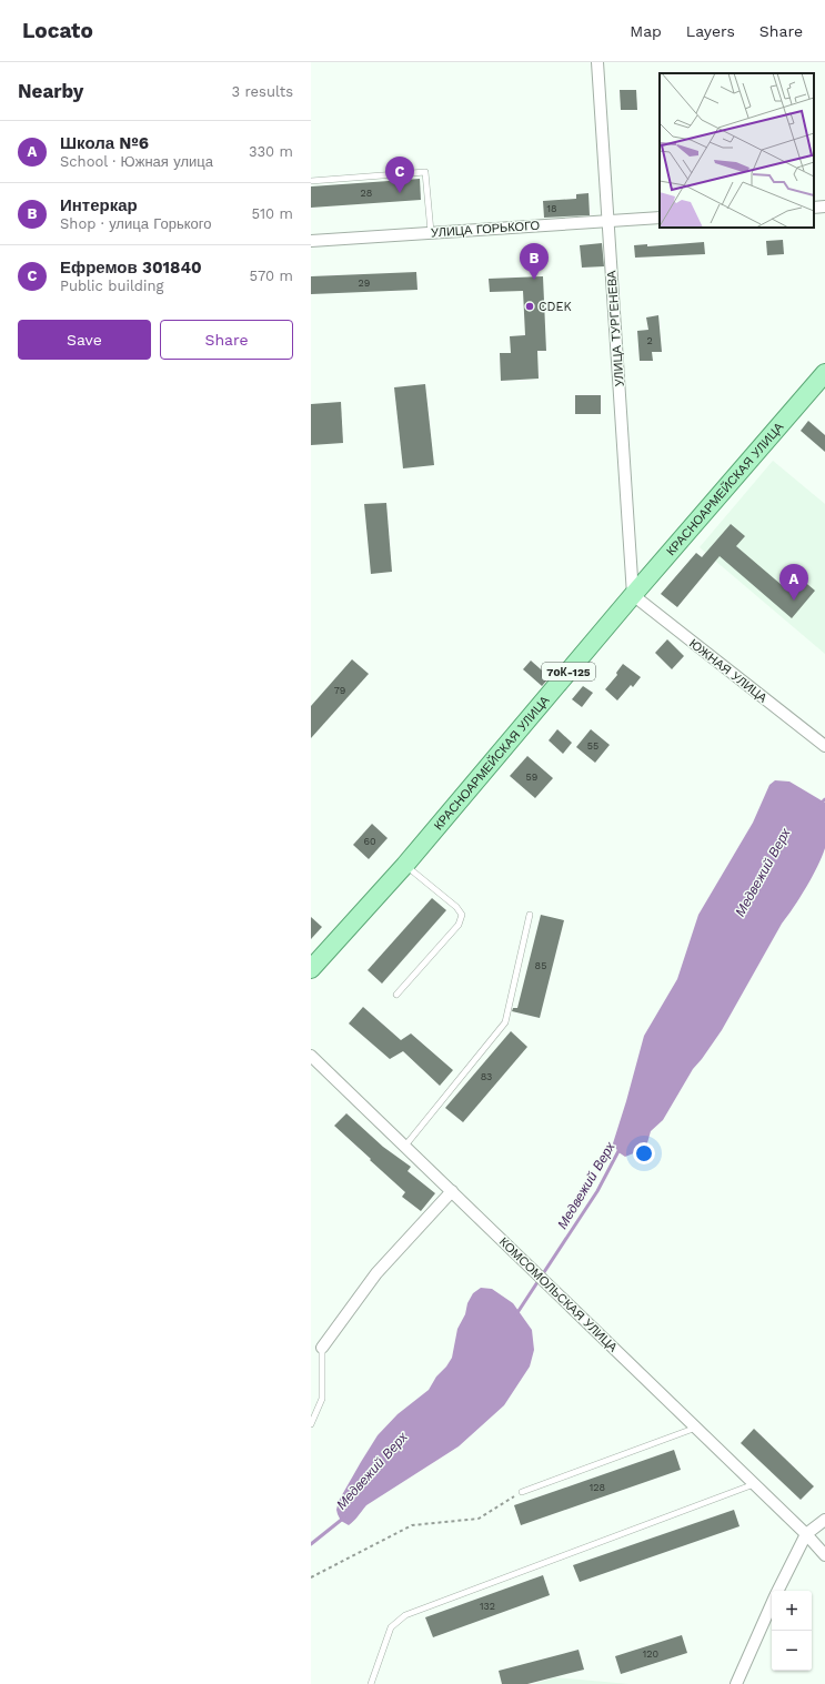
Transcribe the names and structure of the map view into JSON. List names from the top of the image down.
{
  "streets": {
    "main road": ["КРАСНОАРМЕЙСКАЯ УЛИЦА", "70К-125"],
    "street": [
      "УЛИЦА ГОРЬКОГО",
      "УЛИЦА ТУРГЕНЕВА",
      "ЮЖНАЯ УЛИЦА",
      "КОМСОМОЛЬСКАЯ УЛИЦА"
    ]
  },
  "crossings": [
    ["УЛИЦА ГОРЬКОГО", "УЛИЦА ТУРГЕНЕВА"],
    ["УЛИЦА ТУРГЕНЕВА", "КРАСНОАРМЕЙСКАЯ УЛИЦА"],
    ["УЛИЦА ТУРГЕНЕВА", "ЮЖНАЯ УЛИЦА"],
    ["КРАСНОАРМЕЙСКАЯ УЛИЦА", "ЮЖНАЯ УЛИЦА"]
  ],
  "water": ["Медвежий Верх"],
  "places": ["CDEK"],
  "house_numbers": [
    "28",
    "18",
    "29",
    "2",
    "79",
    "55",
    "59",
    "60",
    "85",
    "83",
    "128",
    "132",
    "120"
  ],
  "page": {
    "header": "Locato",
    "nav": ["Map", "Layers", "Share"],
    "heading": ["Nearby", "3 results"],
    "list": [
      {
        "mark": "A",
        "name": "Школа №6",
        "note": "School · Южная улица",
        "value": "330 m"
      },
      {
        "mark": "B",
        "name": "Интеркар",
        "note": "Shop · улица Горького",
        "value": "510 m"
      },
      {
        "mark": "C",
        "name": "Ефремов 301840",
        "note": "Public building",
        "value": "570 m"
      }
    ],
    "pins": ["C", "B", "A"],
    "buttons": ["Save", "Share"],
    "map_buttons": ["+", "−"]
  }
}
